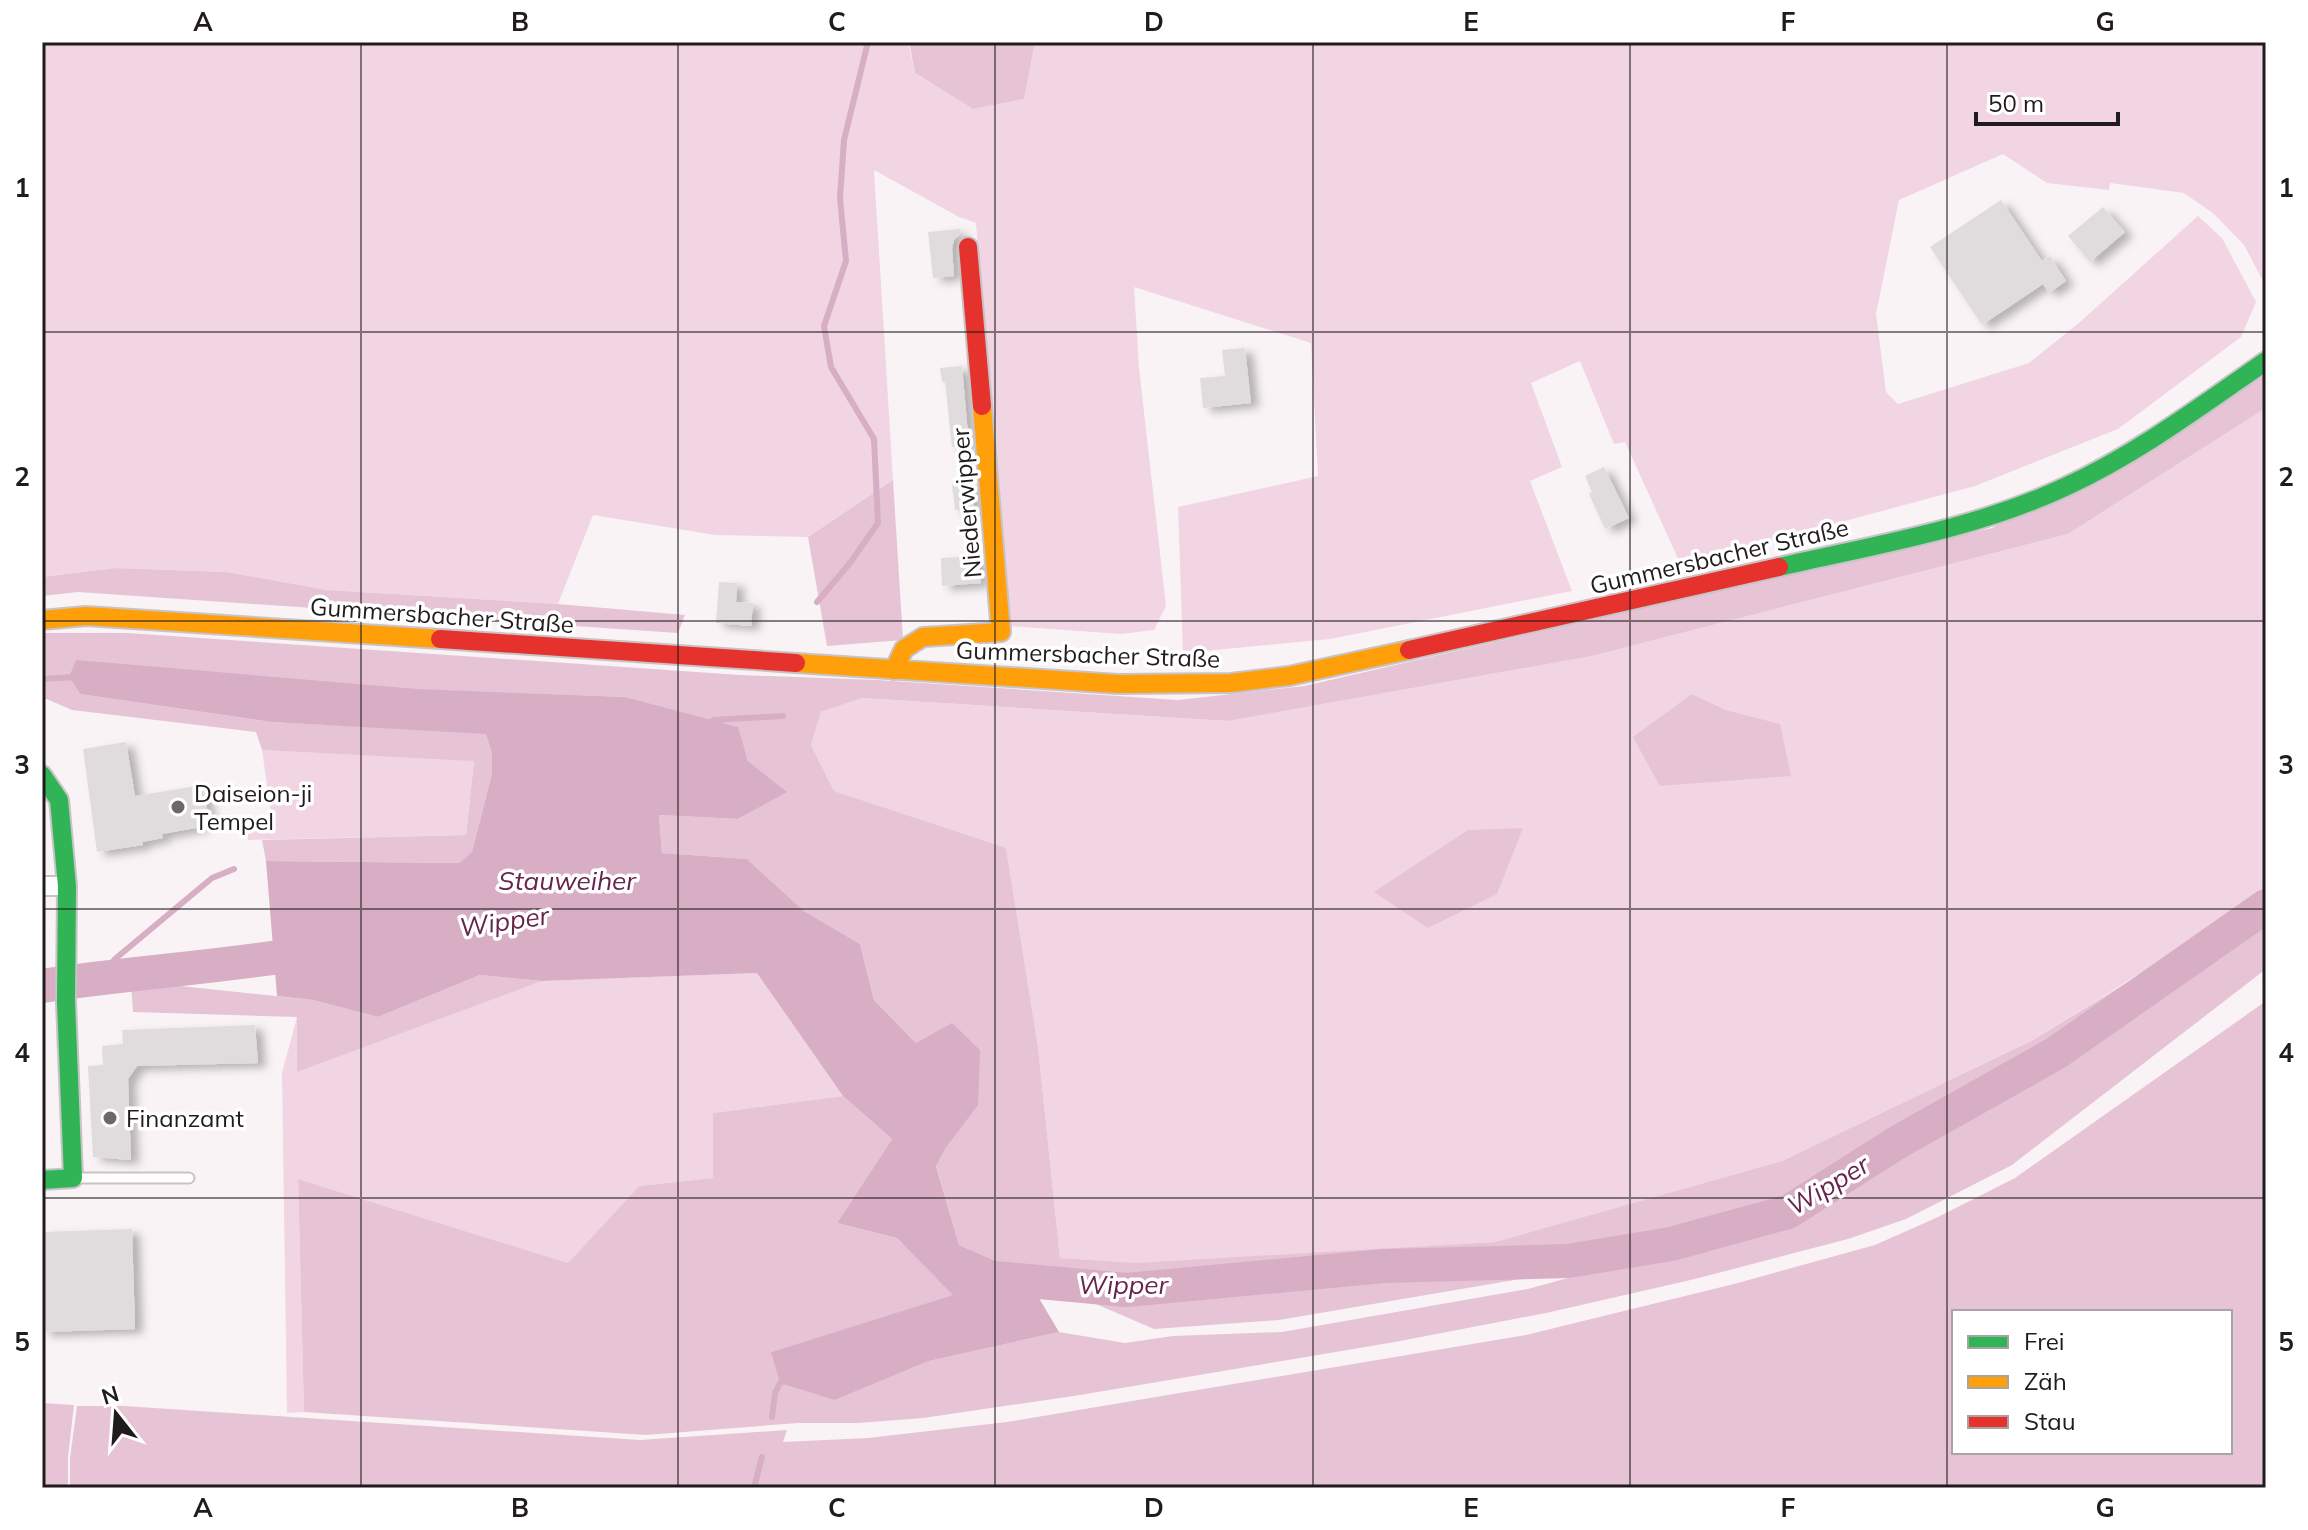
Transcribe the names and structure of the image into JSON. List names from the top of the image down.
{
  "streets": {
    "main road": ["Niederwipper", "Gummersbacher Straße"]
  },
  "crossings": [
    ["Niederwipper", "Gummersbacher Straße"]
  ],
  "water": ["Stauweiher", "Wipper"],
  "places": ["Daiseion-ji Tempel", "Finanzamt"],
  "legend": ["Frei", "Zäh", "Stau"],
  "scale_bar": "50 m",
  "north": "top",
  "grid": {
    "columns": [
      "A",
      "B",
      "C",
      "D",
      "E",
      "F",
      "G"
    ],
    "rows": [
      "1",
      "2",
      "3",
      "4",
      "5"
    ]
  }
}
